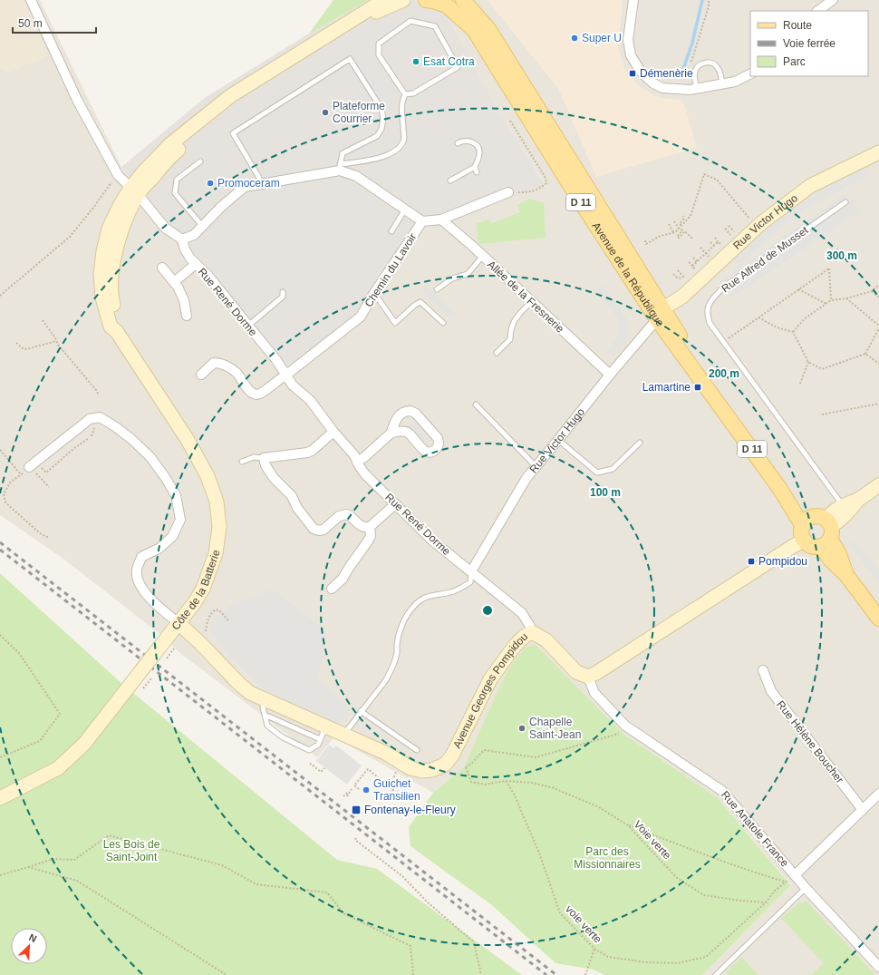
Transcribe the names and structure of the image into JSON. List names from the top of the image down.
{
  "streets": {
    "main road": [
      "D 11",
      "Rue Victor Hugo",
      "Avenue de la République",
      "Côte de la Batterie",
      "Avenue Georges Pompidou"
    ],
    "street": [
      "Chemin du Lavoir",
      "Allée de la Fresnerie",
      "Rue René Dorme",
      "Rue Hélène Boucher",
      "Rue Anatole France"
    ],
    "lane": ["Rue Alfred de Musset"],
    "path": ["Voie verte", "voie verte"]
  },
  "crossings": [
    ["Rue Victor Hugo", "Avenue de la République"],
    ["Rue Victor Hugo", "Allée de la Fresnerie"],
    ["Rue Victor Hugo", "Rue René Dorme"],
    ["Chemin du Lavoir", "Allée de la Fresnerie"],
    ["Chemin du Lavoir", "Rue René Dorme"],
    ["Côte de la Batterie", "Avenue Georges Pompidou"],
    ["Avenue Georges Pompidou", "Rue Anatole France"],
    ["Rue Anatole France", "voie verte"],
    ["Voie verte", "voie verte"]
  ],
  "parks": ["Les Bois de Saint-Joint", "Parc des Missionnaires"],
  "places": {
    "other": [
      "Super U",
      "Esat Cotra",
      "Plateforme Courrier",
      "Promoceram",
      "Chapelle Saint-Jean",
      "Guichet Transilien"
    ],
    "transit": [
      "Démenèrie",
      "Lamartine",
      "Pompidou",
      "Fontenay-le-Fleury"
    ]
  },
  "legend": ["Route", "Voie ferrée", "Parc"],
  "scale_bar": "50 m",
  "north": "top right",
  "rings": ["300 m", "200 m", "100 m"]
}
